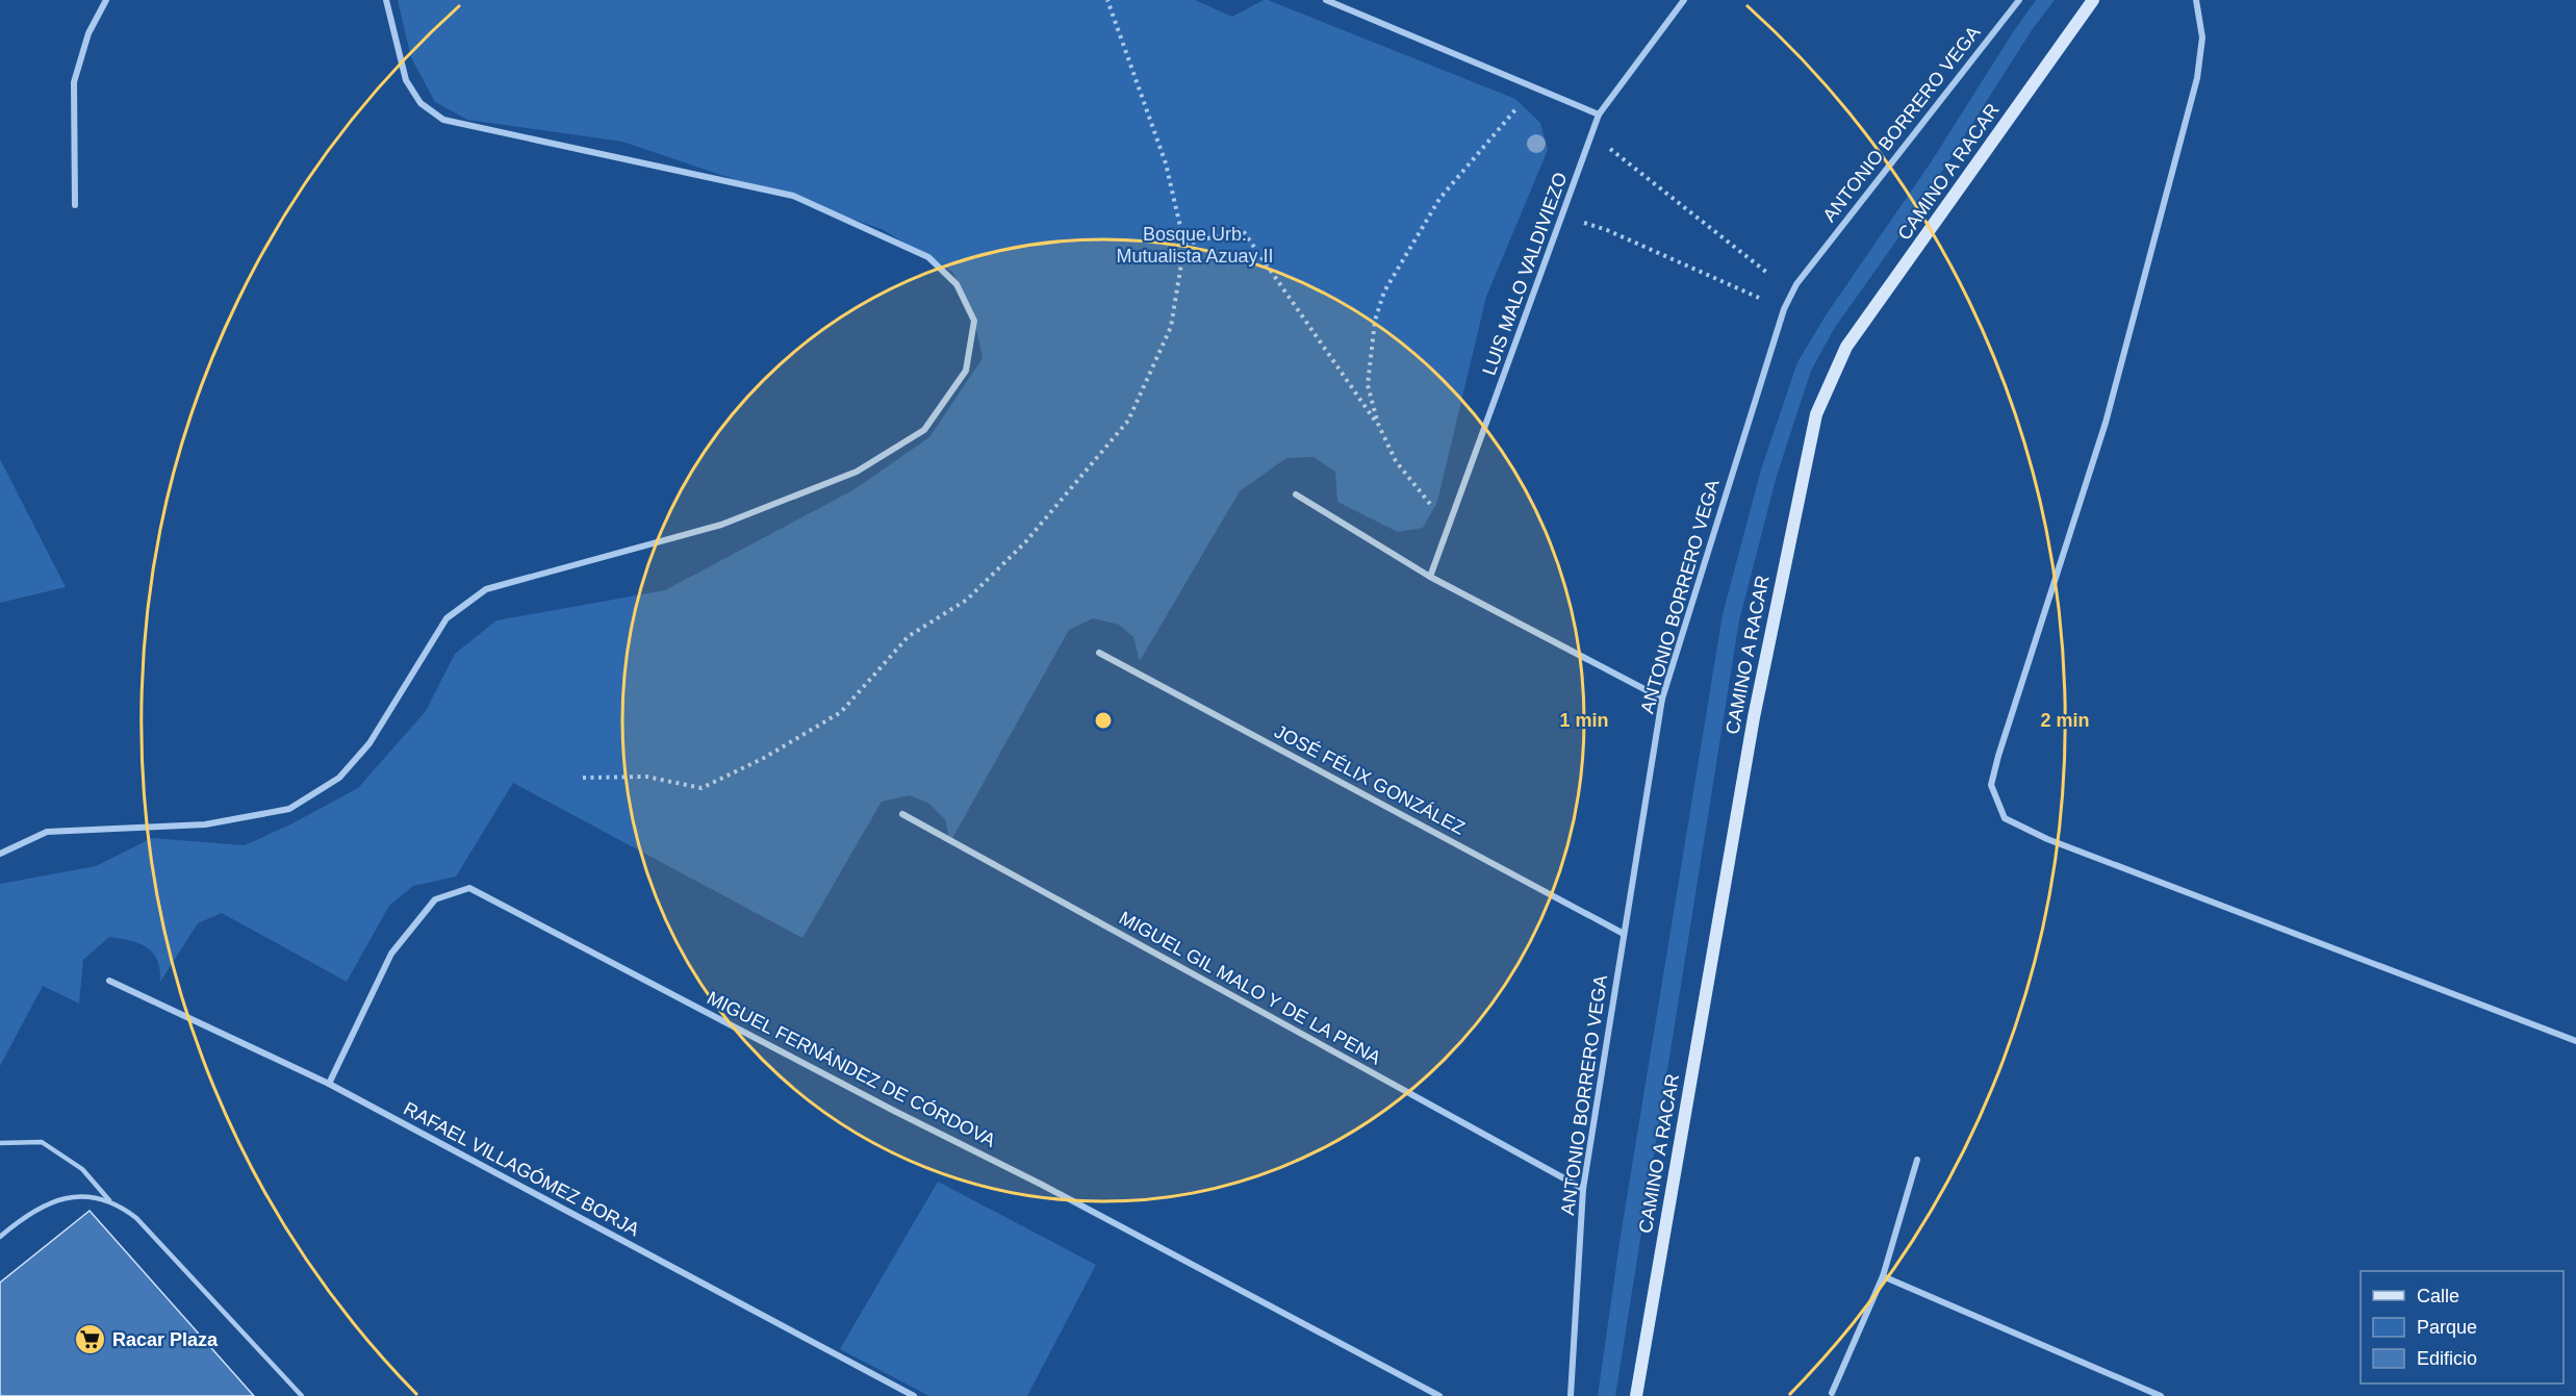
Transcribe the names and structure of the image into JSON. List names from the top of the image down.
{
  "streets": {
    "street": [
      "ANTONIO BORRERO VEGA",
      "CAMINO A RACAR",
      "LUIS MALO VALDIVIEZO",
      "JOSÉ FÉLIX GONZÁLEZ",
      "MIGUEL GIL MALO Y DE LA PENA",
      "MIGUEL FERNÁNDEZ DE CÓRDOVA",
      "RAFAEL VILLAGÓMEZ BORJA"
    ]
  },
  "crossings": [
    ["ANTONIO BORRERO VEGA", "JOSÉ FÉLIX GONZÁLEZ"],
    ["ANTONIO BORRERO VEGA", "MIGUEL GIL MALO Y DE LA PENA"],
    ["MIGUEL FERNÁNDEZ DE CÓRDOVA", "RAFAEL VILLAGÓMEZ BORJA"]
  ],
  "parks": ["Bosque Urb. Mutualista Azuay II"],
  "places": {
    "supermarket": ["Racar Plaza"]
  },
  "legend": ["Calle", "Parque", "Edificio"],
  "rings": ["1 min", "2 min"]
}
